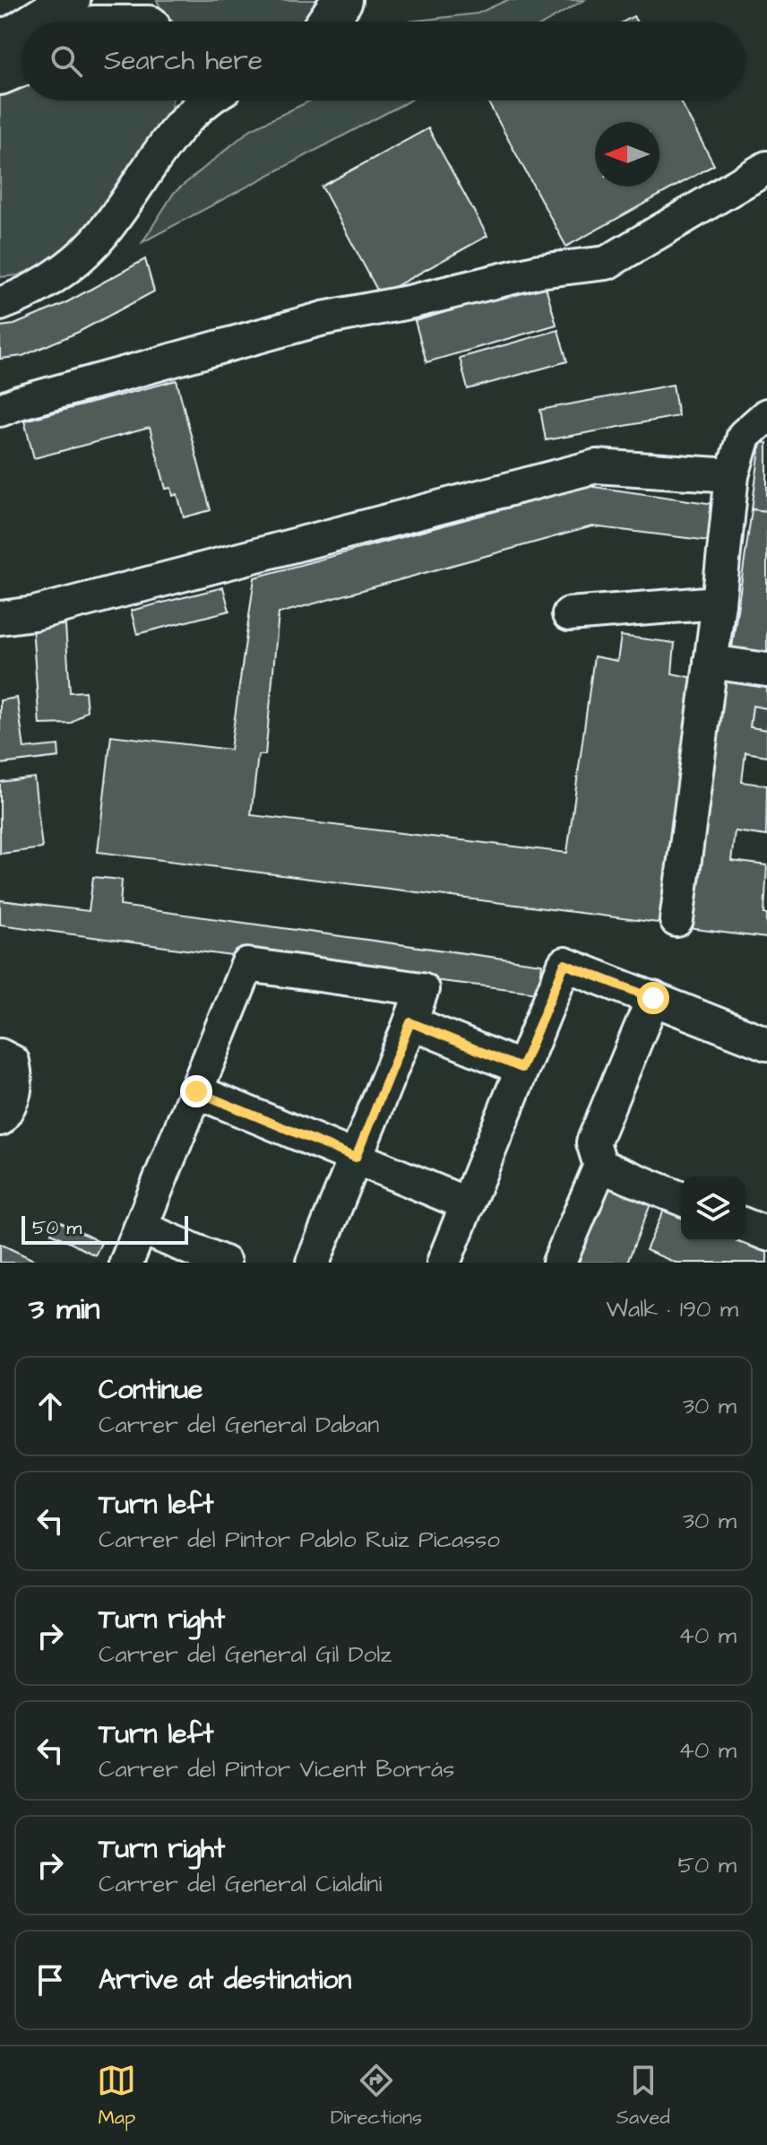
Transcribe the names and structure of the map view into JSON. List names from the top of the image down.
{
  "scale_bar": "50 m",
  "north": "left",
  "page": {
    "search": "Search here",
    "scale": "50 m",
    "heading": ["3 min", "Walk · 190 m"],
    "list": [
      ["Continue", "Carrer del General Daban", "30 m"],
      ["Turn left", "Carrer del Pintor Pablo Ruiz Picasso", "30 m"],
      ["Turn right", "Carrer del General Gil Dolz", "40 m"],
      ["Turn left", "Carrer del Pintor Vicent Borrás", "40 m"],
      ["Turn right", "Carrer del General Cialdini", "50 m"],
      "Arrive at destination"
    ],
    "nav": ["Map", "Directions", "Saved"]
  }
}
